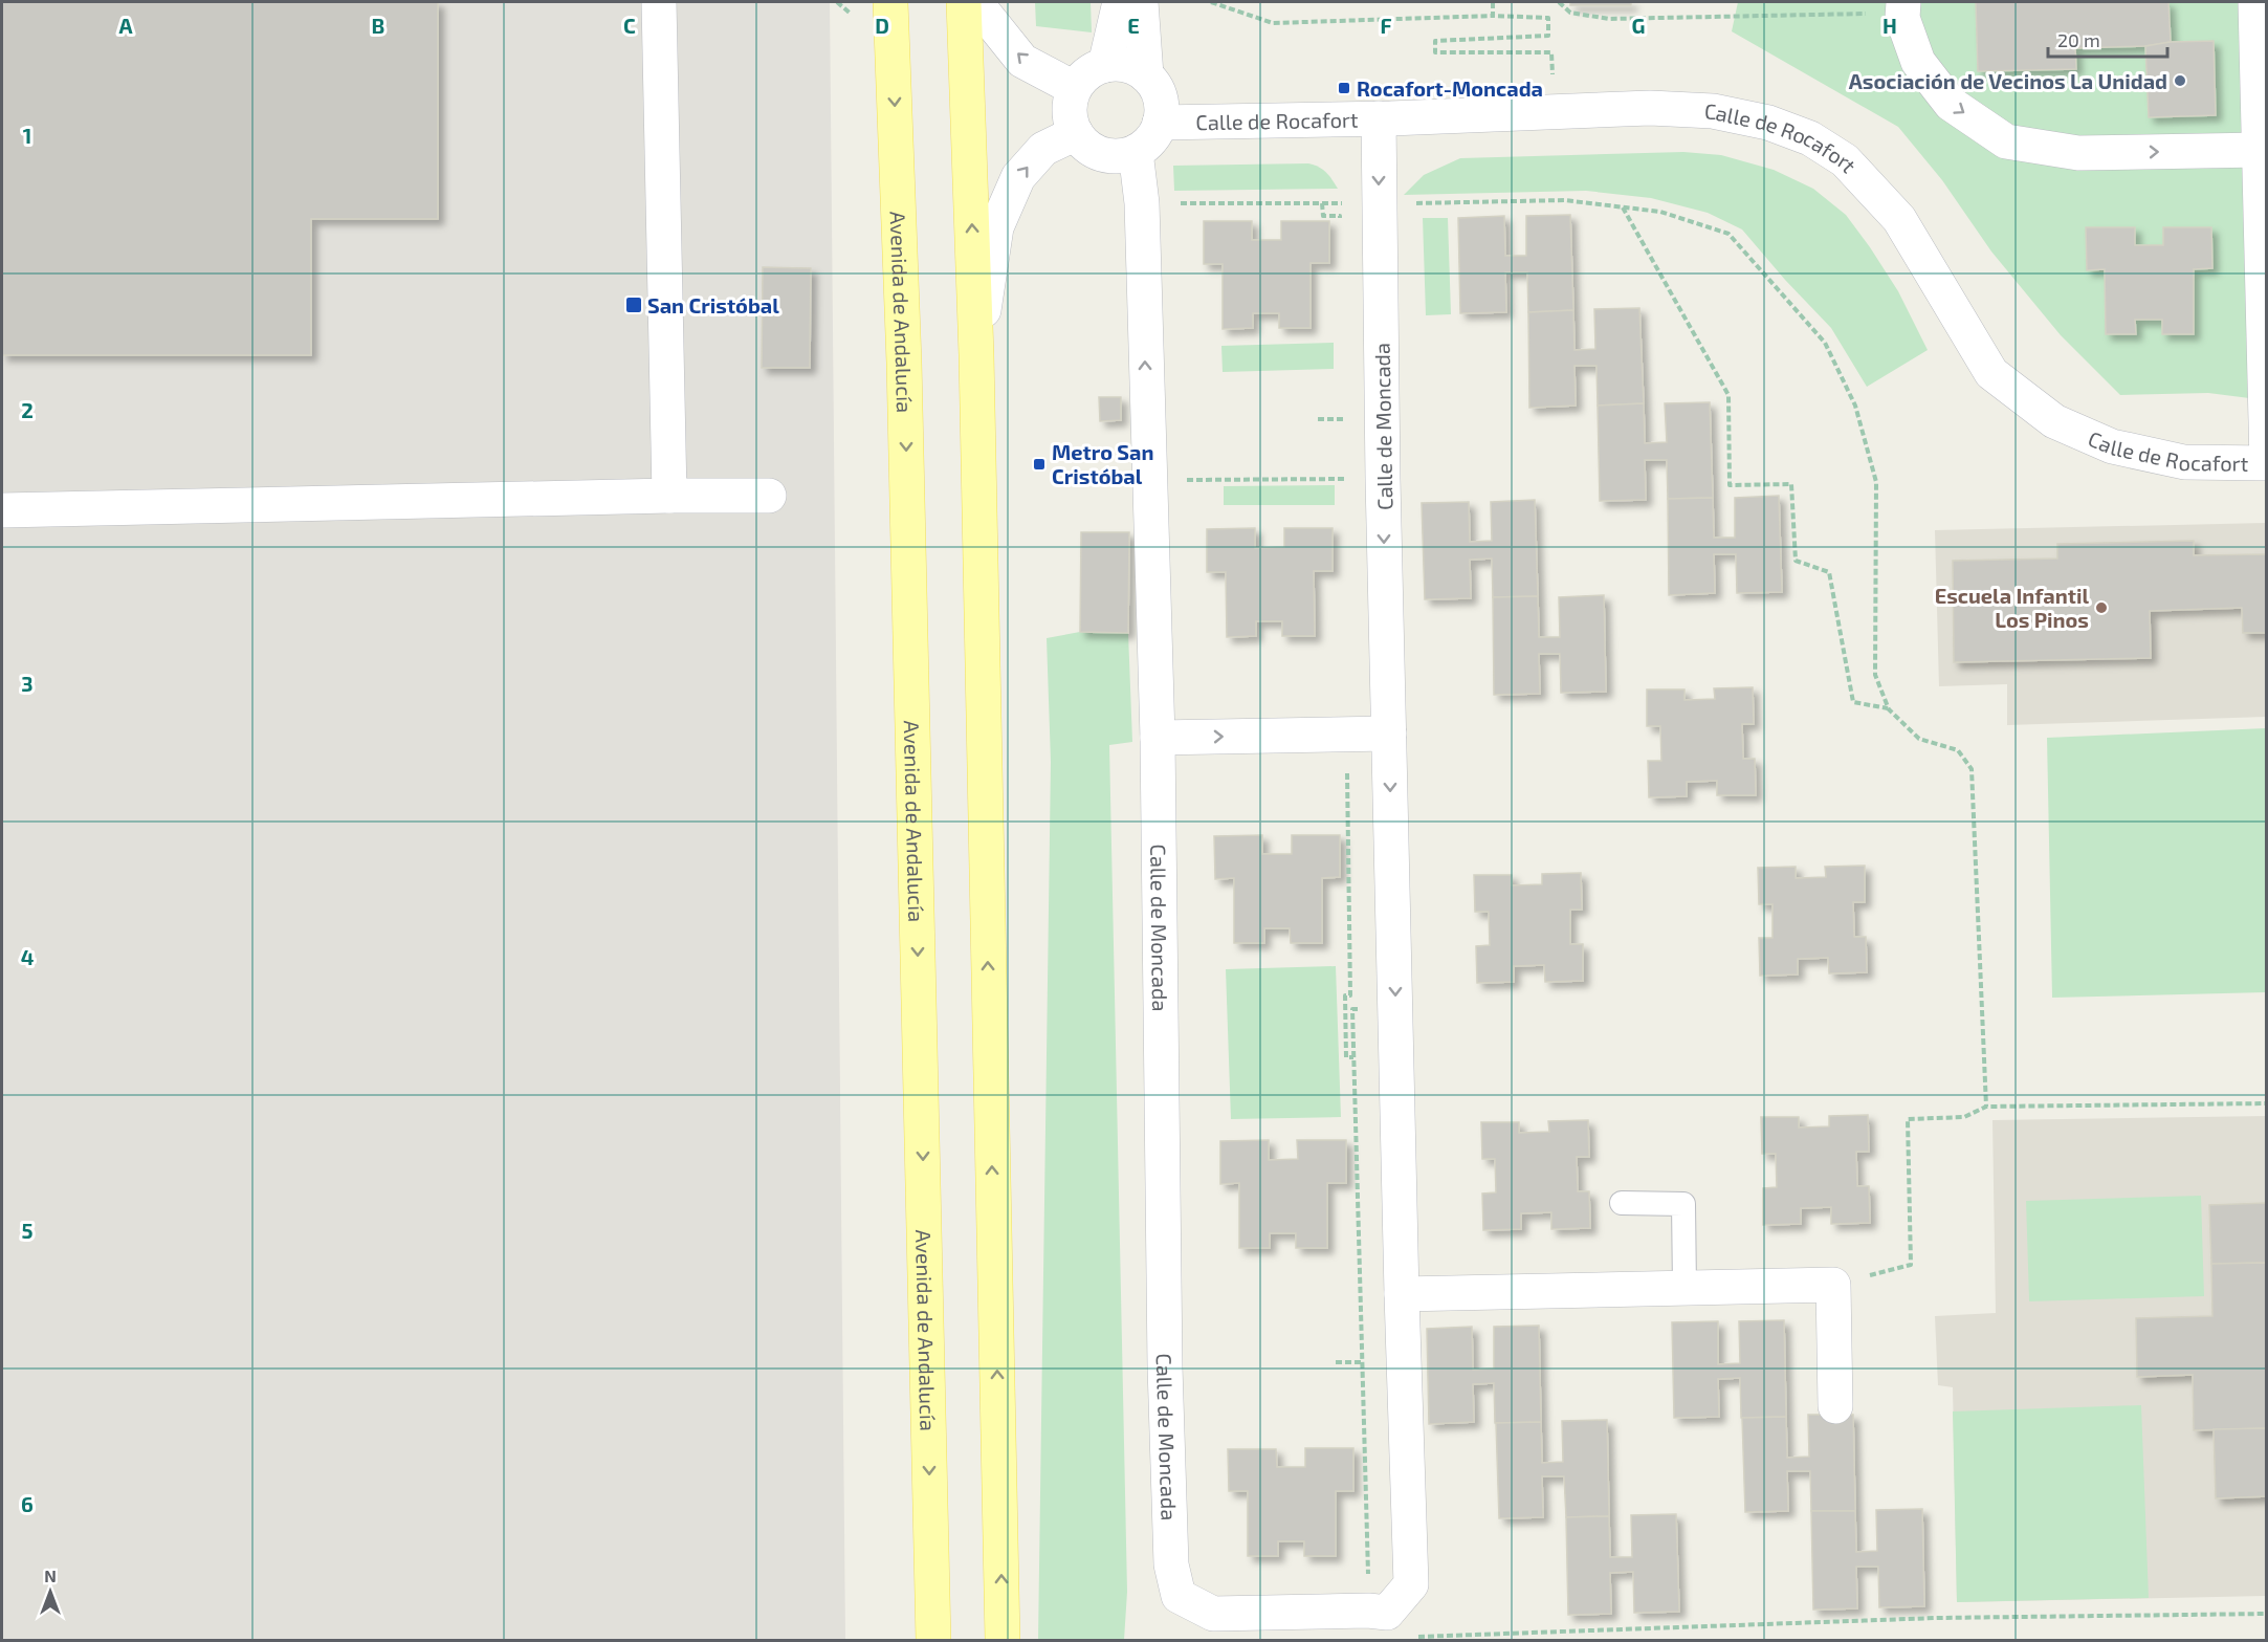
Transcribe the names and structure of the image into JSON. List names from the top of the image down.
{
  "streets": {
    "main road": ["Avenida de Andalucía"],
    "street": ["Calle de Rocafort", "Calle de Moncada"]
  },
  "crossings": [
    ["Calle de Rocafort", "Calle de Moncada"]
  ],
  "places": {
    "other": ["Asociación de Vecinos La Unidad", "Escuela Infantil Los Pinos"],
    "transit": ["Rocafort-Moncada", "San Cristóbal", "Metro San Cristóbal"]
  },
  "scale_bar": "20 m",
  "north": "top",
  "grid": {
    "columns": [
      "A",
      "B",
      "C",
      "D",
      "E",
      "F",
      "G",
      "H"
    ],
    "rows": [
      "1",
      "2",
      "3",
      "4",
      "5",
      "6"
    ]
  }
}
